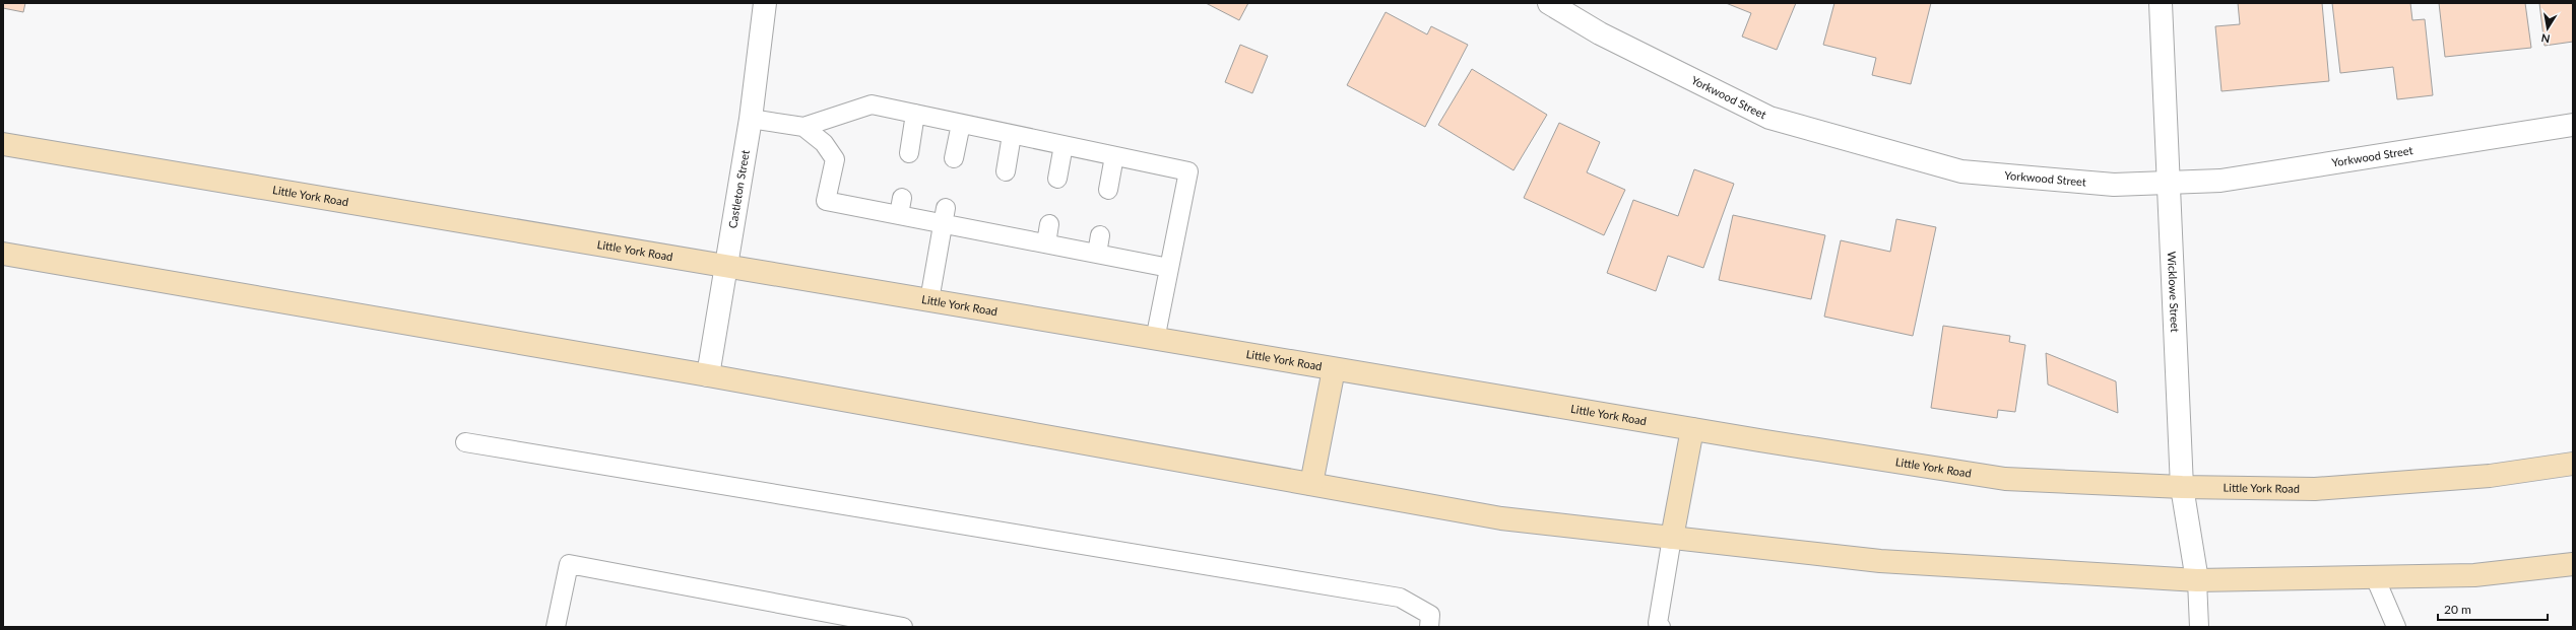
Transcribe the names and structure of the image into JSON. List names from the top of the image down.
{
  "streets": {
    "main road": ["Little York Road"],
    "street": ["Yorkwood Street", "Castleton Street", "Wicklowe Street"]
  },
  "crossings": [
    ["Yorkwood Street", "Wicklowe Street"],
    ["Castleton Street", "Little York Road"],
    ["Little York Road", "Wicklowe Street"]
  ],
  "scale_bar": "20 m",
  "north": "bottom"
}
